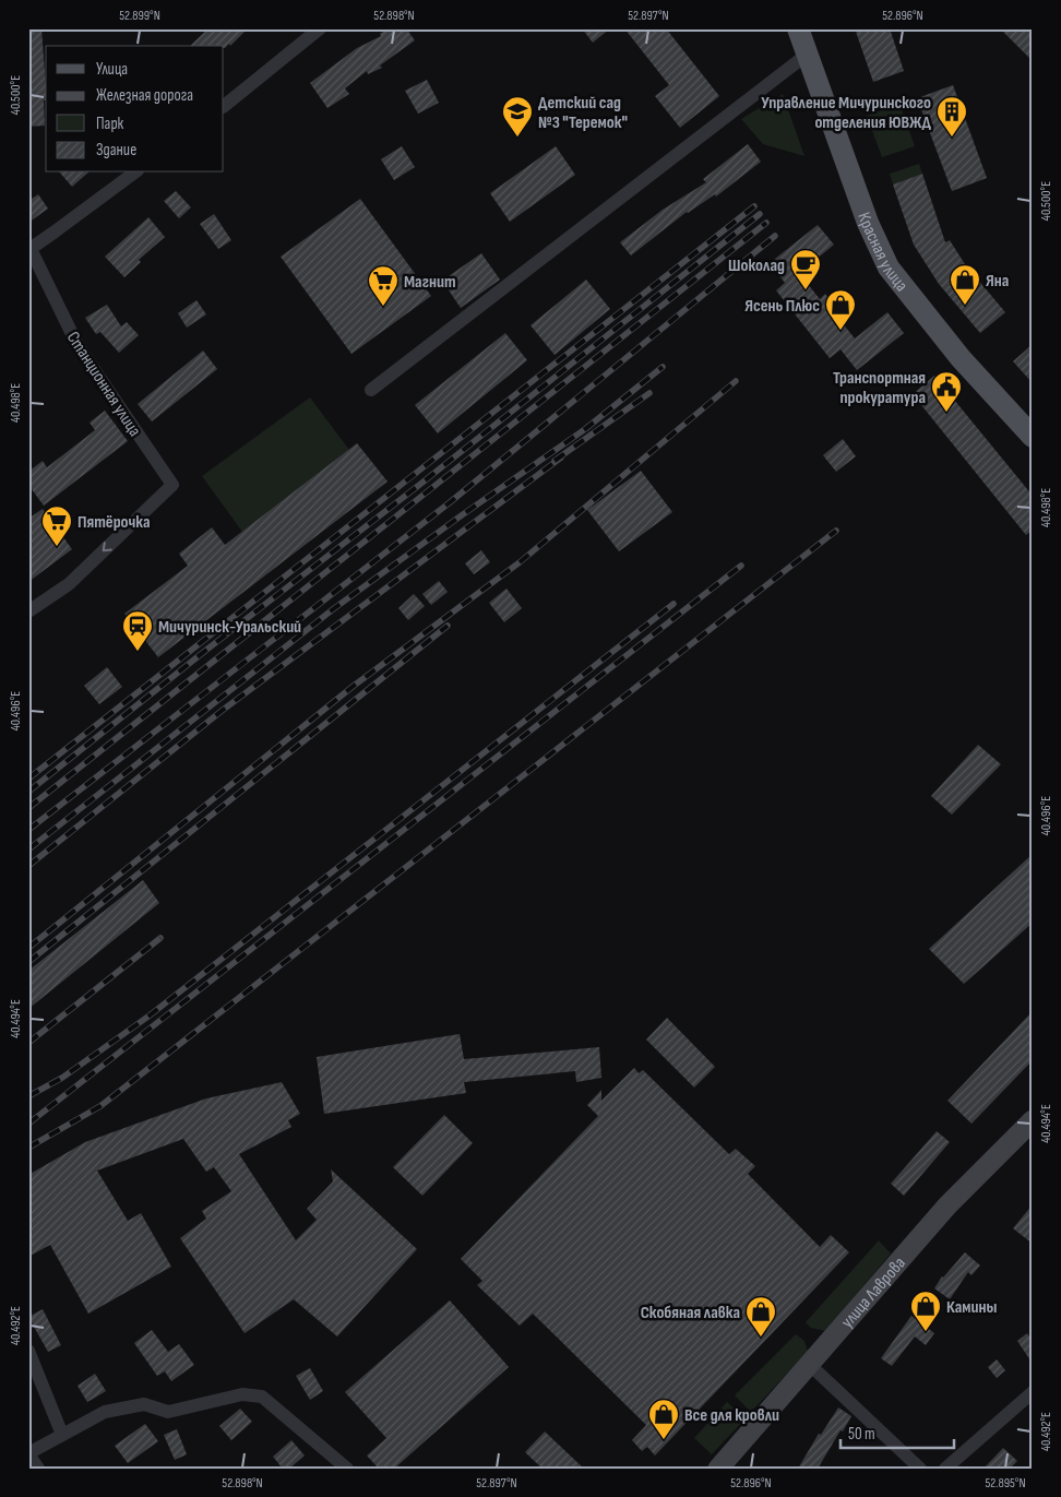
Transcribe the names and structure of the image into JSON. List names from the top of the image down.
{
  "streets": {
    "main road": ["Красная улица", "улица Лаврова"],
    "street": ["Станционная улица"]
  },
  "places": {
    "school or university": ["Детский сад №3 \"Теремок\""],
    "building": ["Управление Мичуринского отделения ЮВЖД"],
    "cafe": ["Шоколад"],
    "shop": [
      "Яна",
      "Ясень Плюс",
      "Камины",
      "Скобяная лавка",
      "Все для кровли"
    ],
    "supermarket": ["Магнит", "Пятёрочка"],
    "public building": ["Транспортная прокуратура"],
    "station": ["Мичуринск-Уральский"]
  },
  "legend": [
    "Улица",
    "Железная дорога",
    "Парк",
    "Здание"
  ],
  "scale_bar": "50 m",
  "coordinates": [
    "52.899°N",
    "52.898°N",
    "52.897°N",
    "52.896°N",
    "40.500°E",
    "40.498°E",
    "40.496°E",
    "40.494°E",
    "40.492°E",
    "52.895°N"
  ]
}
